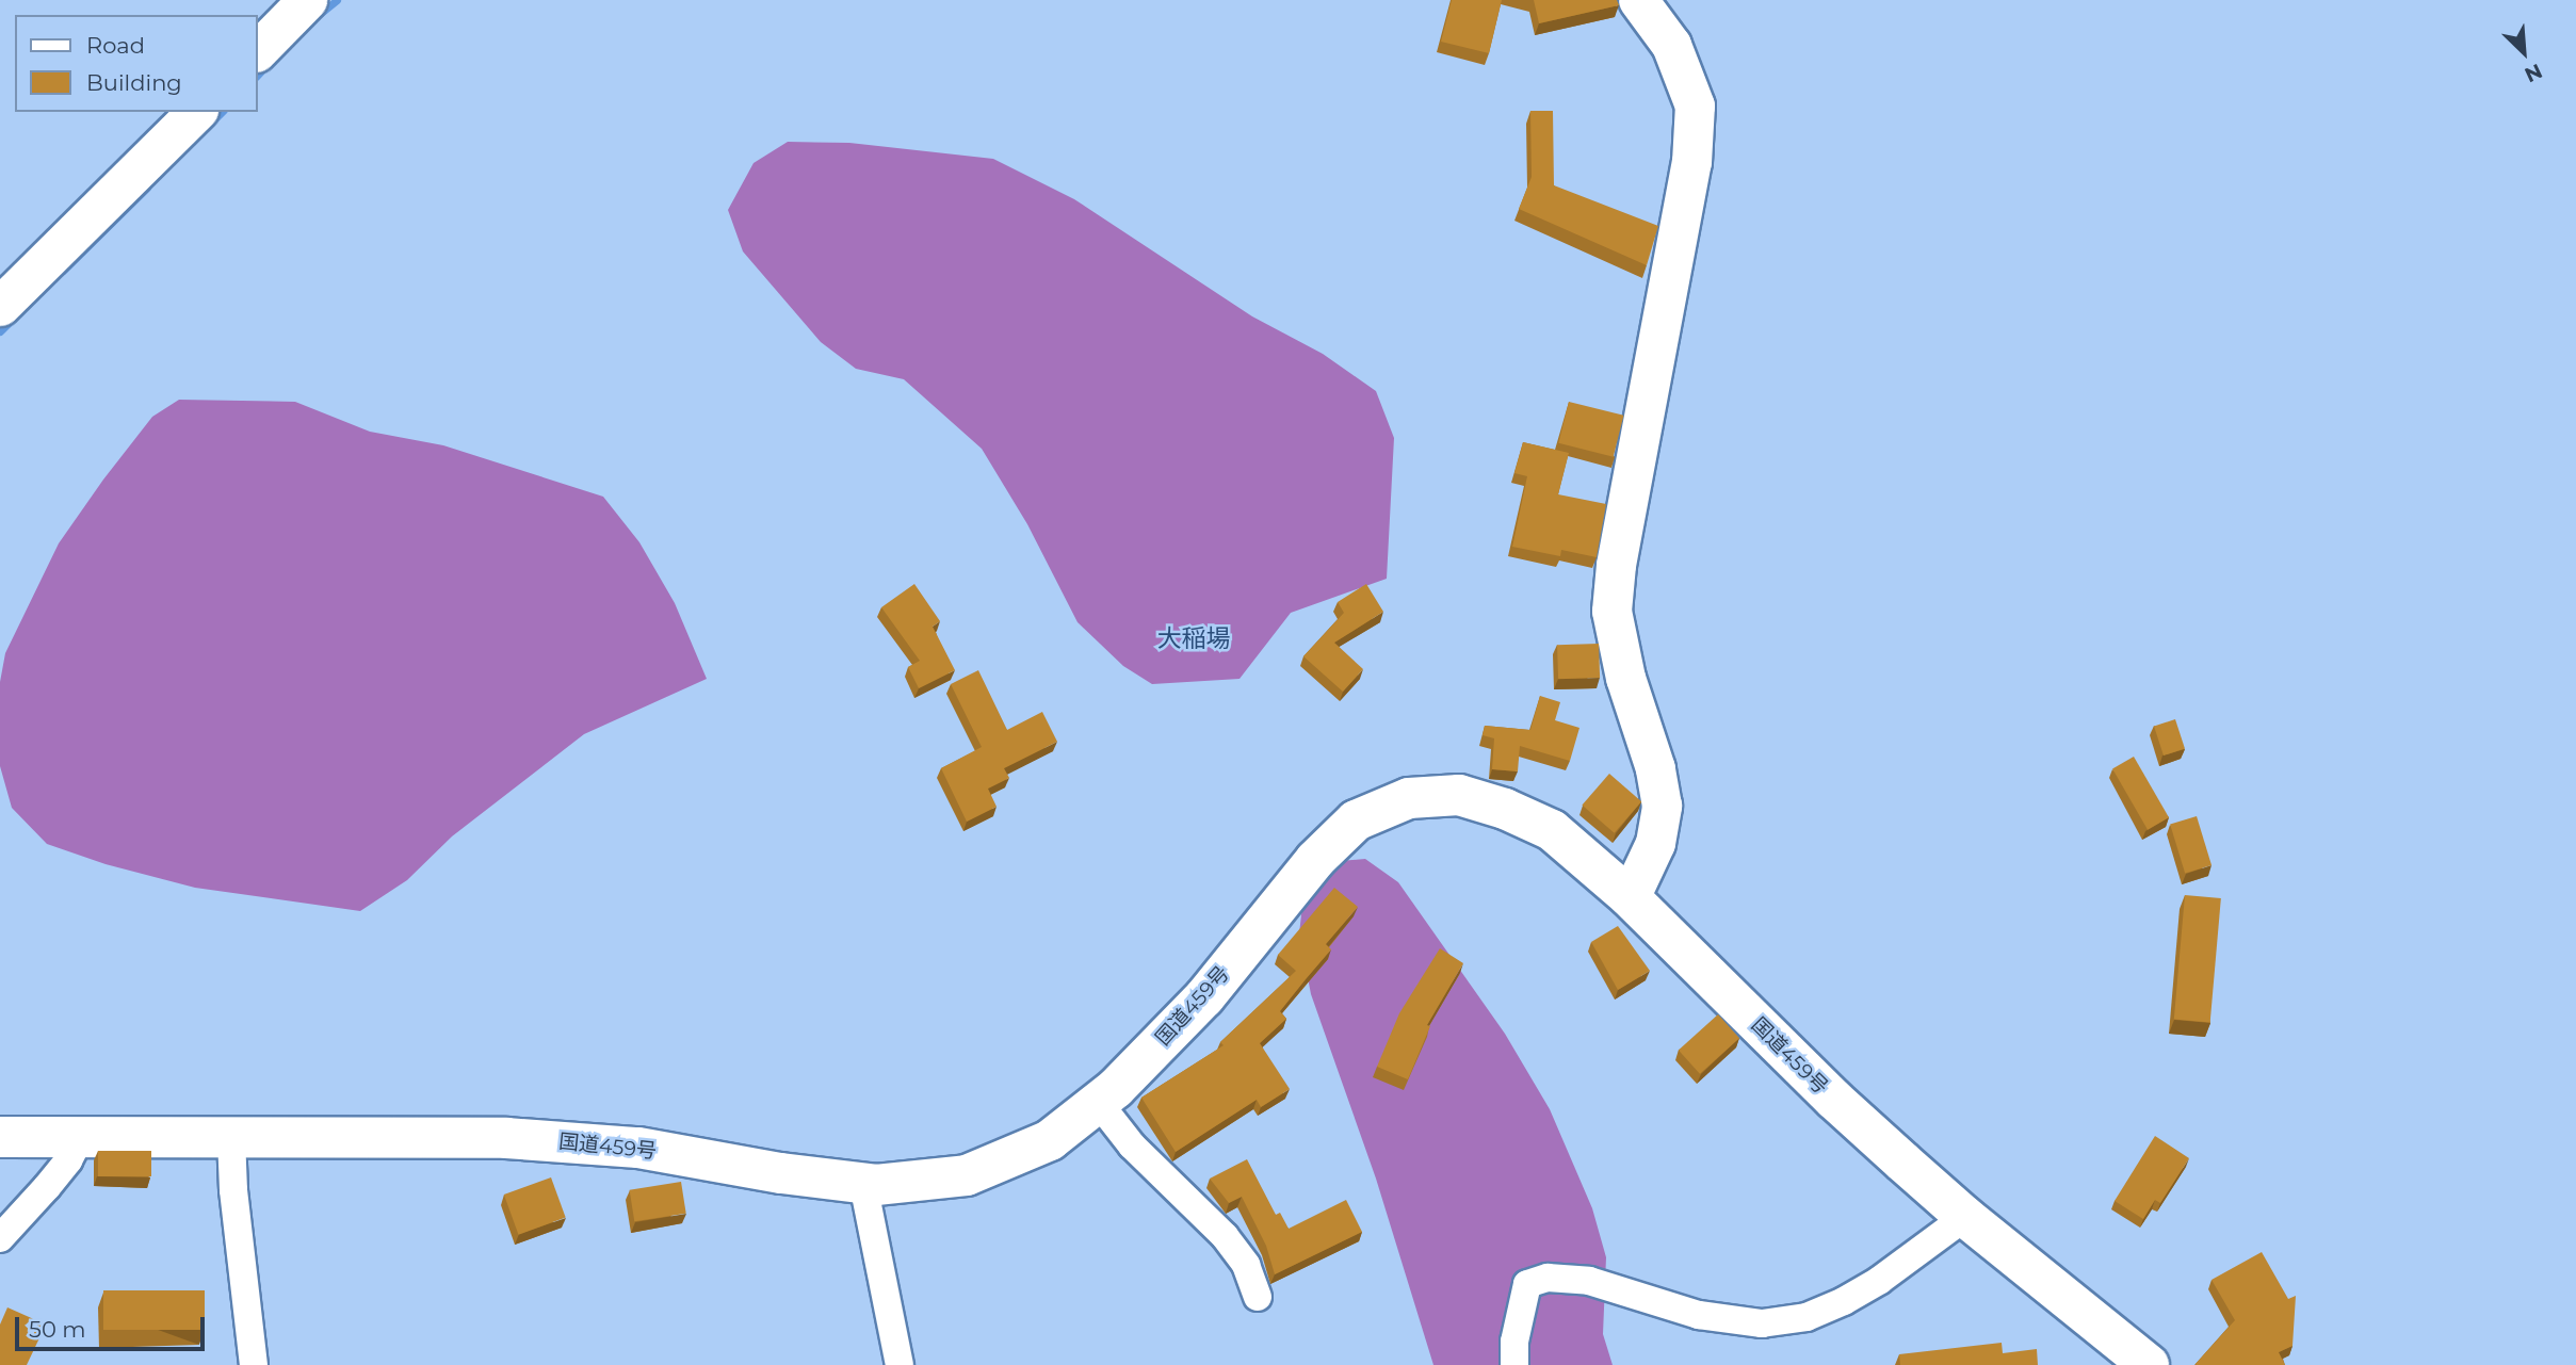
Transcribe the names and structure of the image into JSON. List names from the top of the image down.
{
  "streets": {
    "highway": ["国道459号"]
  },
  "districts": ["大稲場"],
  "legend": ["Road", "Building"],
  "scale_bar": "50 m",
  "north": "bottom right"
}
